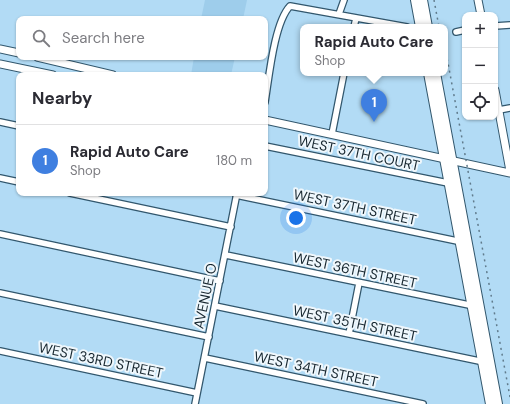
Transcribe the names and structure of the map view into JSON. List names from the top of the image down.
{
  "streets": {
    "street": [
      "WEST 37TH COURT",
      "WEST 37TH STREET",
      "WEST 36TH STREET",
      "AVENUE O",
      "WEST 35TH STREET",
      "WEST 33RD STREET",
      "WEST 34TH STREET"
    ]
  },
  "crossings": [
    ["WEST 36TH STREET", "AVENUE O"],
    ["AVENUE O", "WEST 35TH STREET"],
    ["AVENUE O", "WEST 33RD STREET"],
    ["AVENUE O", "WEST 34TH STREET"]
  ],
  "page": {
    "map_buttons": ["+", "−"],
    "search": "Search here",
    "popup": ["Rapid Auto Care", "Shop"],
    "heading": "Nearby",
    "pins": "1",
    "list": [
      {
        "mark": "1",
        "name": "Rapid Auto Care",
        "note": "Shop",
        "value": "180 m"
      }
    ]
  }
}
